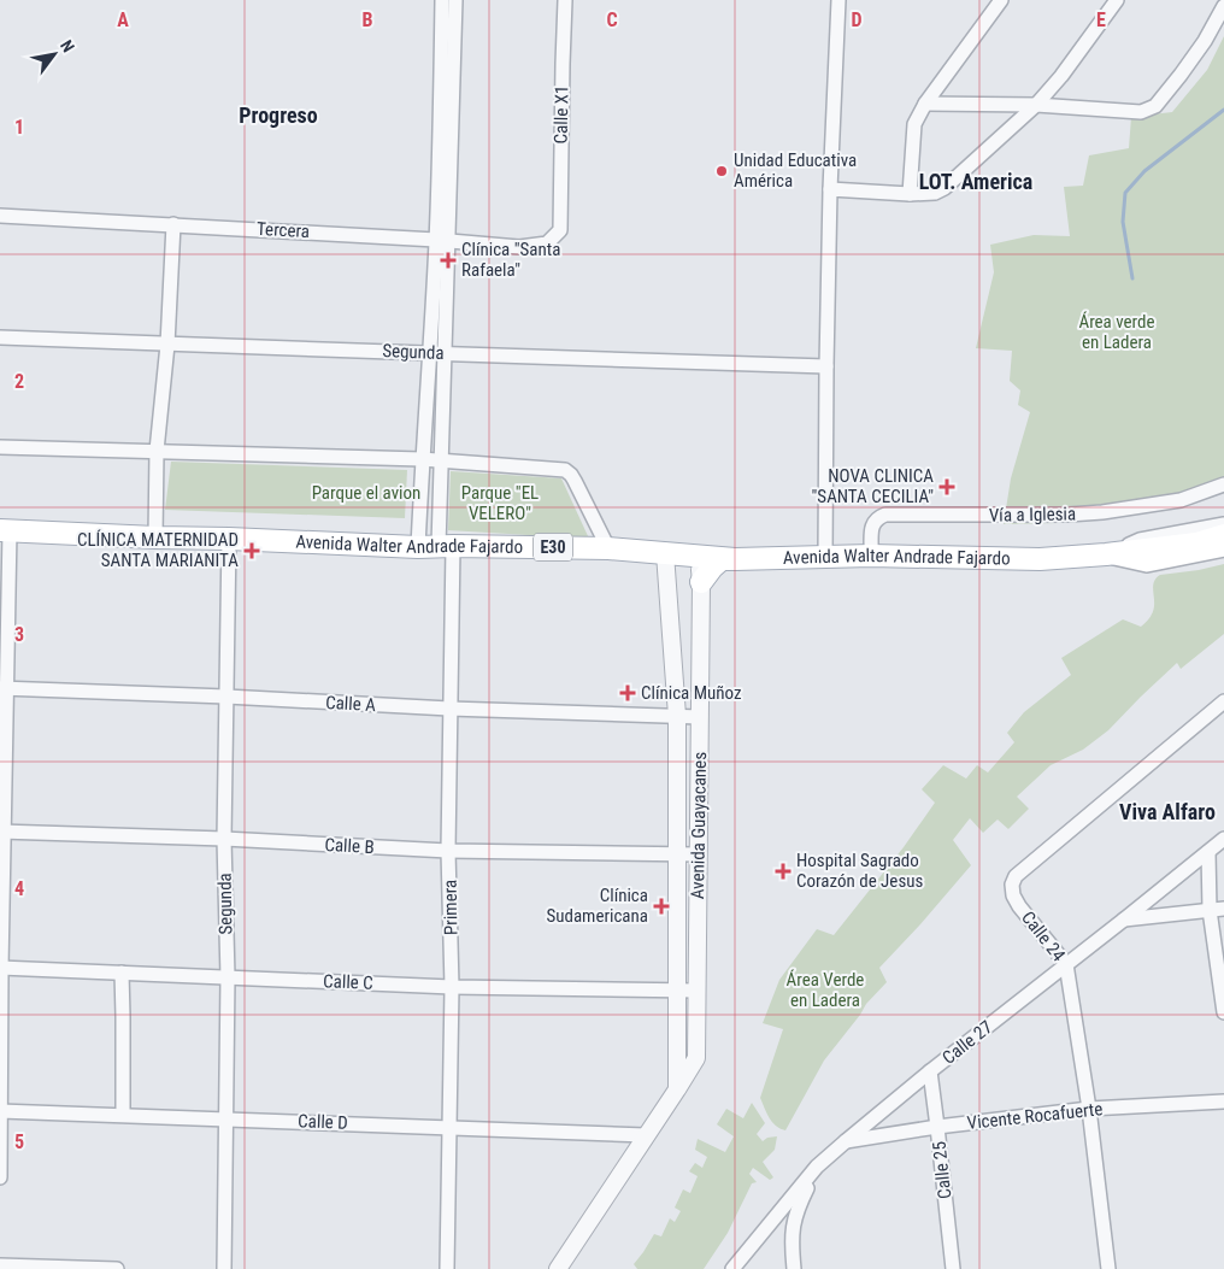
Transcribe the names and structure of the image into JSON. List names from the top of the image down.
{
  "streets": {
    "main road": ["Avenida Walter Andrade Fajardo", "E30"],
    "street": [
      "Calle X1",
      "Tercera",
      "Segunda",
      "Vía a Iglesia",
      "Calle A",
      "Avenida Guayacanes",
      "Calle B",
      "Primera",
      "Calle 24",
      "Calle C",
      "Calle 27",
      "Vicente Rocafuerte",
      "Calle D",
      "Calle 25"
    ]
  },
  "crossings": [
    ["Calle X1", "Tercera"],
    ["Segunda", "Avenida Walter Andrade Fajardo"],
    ["Segunda", "Calle A"],
    ["Segunda", "Calle B"],
    ["Segunda", "Calle C"],
    ["Segunda", "Calle D"],
    ["Vía a Iglesia", "Avenida Walter Andrade Fajardo"],
    ["Avenida Walter Andrade Fajardo", "Avenida Guayacanes"],
    ["Avenida Walter Andrade Fajardo", "Primera"],
    ["Calle A", "Avenida Guayacanes"],
    ["Calle A", "Primera"],
    ["Avenida Guayacanes", "Calle B"],
    ["Avenida Guayacanes", "Calle C"],
    ["Avenida Guayacanes", "Calle D"],
    ["Calle B", "Primera"],
    ["Primera", "Calle C"],
    ["Primera", "Calle D"],
    ["Calle 24", "Calle 27"],
    ["Calle 24", "Vicente Rocafuerte"],
    ["Calle 27", "Vicente Rocafuerte"],
    ["Calle 27", "Calle 25"],
    ["Vicente Rocafuerte", "Calle 25"]
  ],
  "districts": ["Progreso", "LOT. America", "Viva Alfaro"],
  "parks": [
    "Área verde en Ladera",
    "Parque el avion",
    "Parque \"EL VELERO\"",
    "Área Verde en Ladera"
  ],
  "places": {
    "other": ["Unidad Educativa América"],
    "health": [
      "Clínica \"Santa Rafaela\"",
      "NOVA CLINICA \"SANTA CECILIA\"",
      "CLÍNICA MATERNIDAD SANTA MARIANITA",
      "Clínica Muñoz",
      "Hospital Sagrado Corazón de Jesus",
      "Clínica Sudamericana"
    ]
  },
  "north": "top right",
  "grid": {
    "columns": [
      "A",
      "B",
      "C",
      "D",
      "E"
    ],
    "rows": [
      "1",
      "2",
      "3",
      "4",
      "5"
    ]
  }
}
